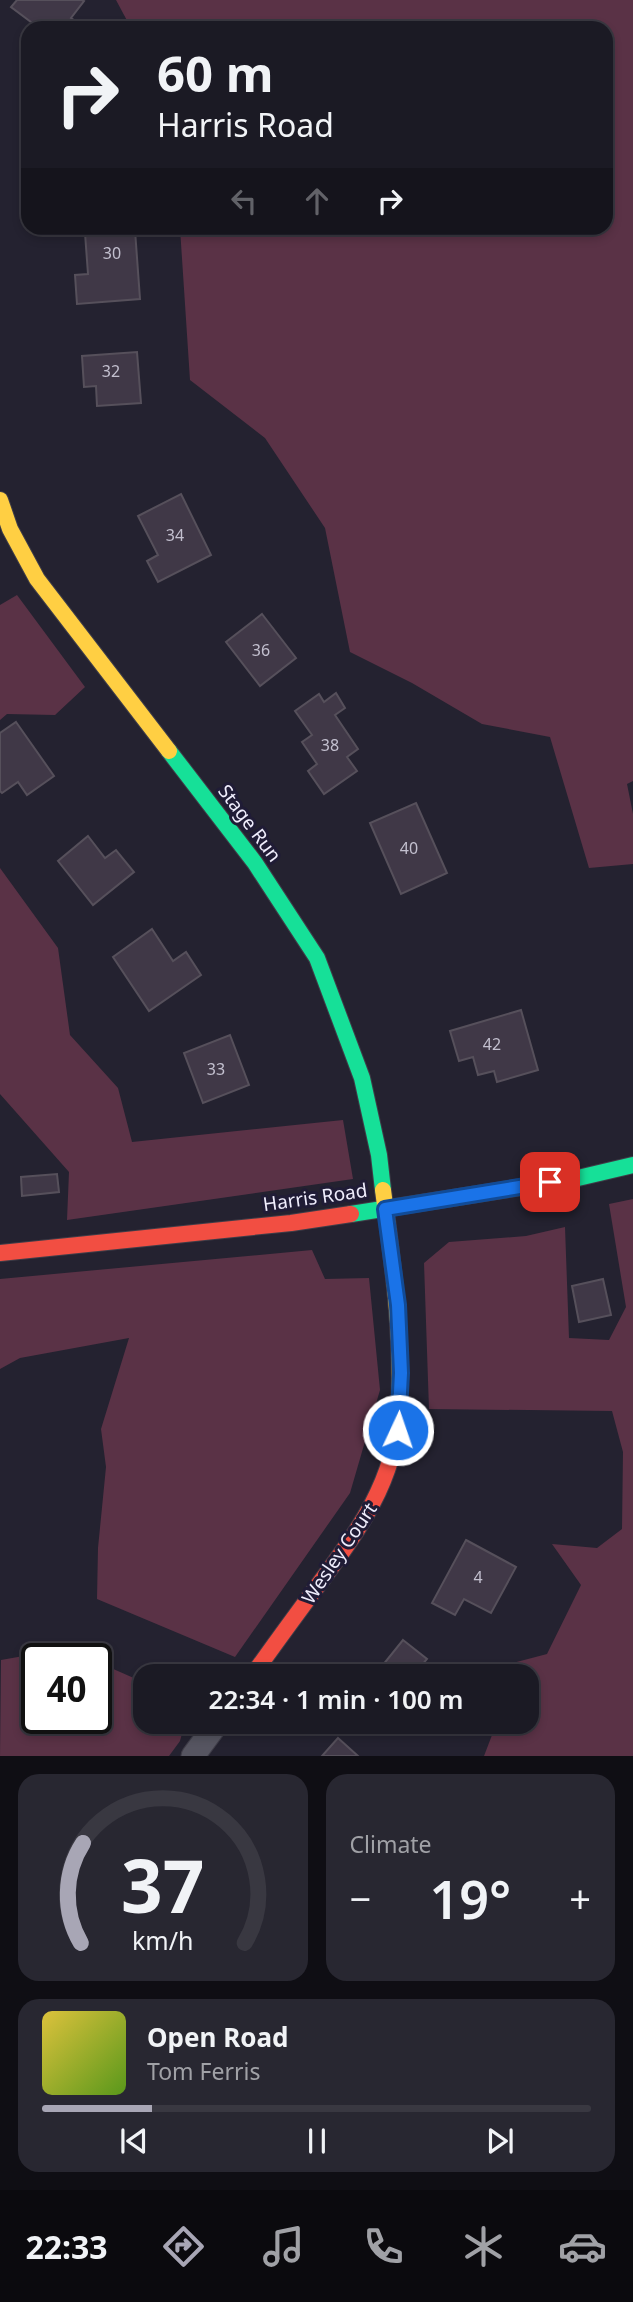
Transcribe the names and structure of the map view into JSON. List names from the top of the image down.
{
  "streets": {
    "street": ["Stage Run", "Harris Road", "Wesley Court"]
  },
  "crossings": [
    ["Stage Run", "Harris Road"],
    ["Stage Run", "Wesley Court"],
    ["Harris Road", "Wesley Court"]
  ],
  "house_numbers": [
    "30",
    "32",
    "34",
    "36",
    "38",
    "40",
    "42",
    "33",
    "4"
  ],
  "page": {
    "turn": ["60 m", "Harris Road"],
    "limit": "40",
    "trip": "22:34 · 1 min · 100 m",
    "tile": "Climate",
    "heat": ["−", "19°", "+"],
    "song": ["Open Road", "Tom Ferris"],
    "tabs": "22:33",
    "gauge": ["37", "km/h"]
  }
}
